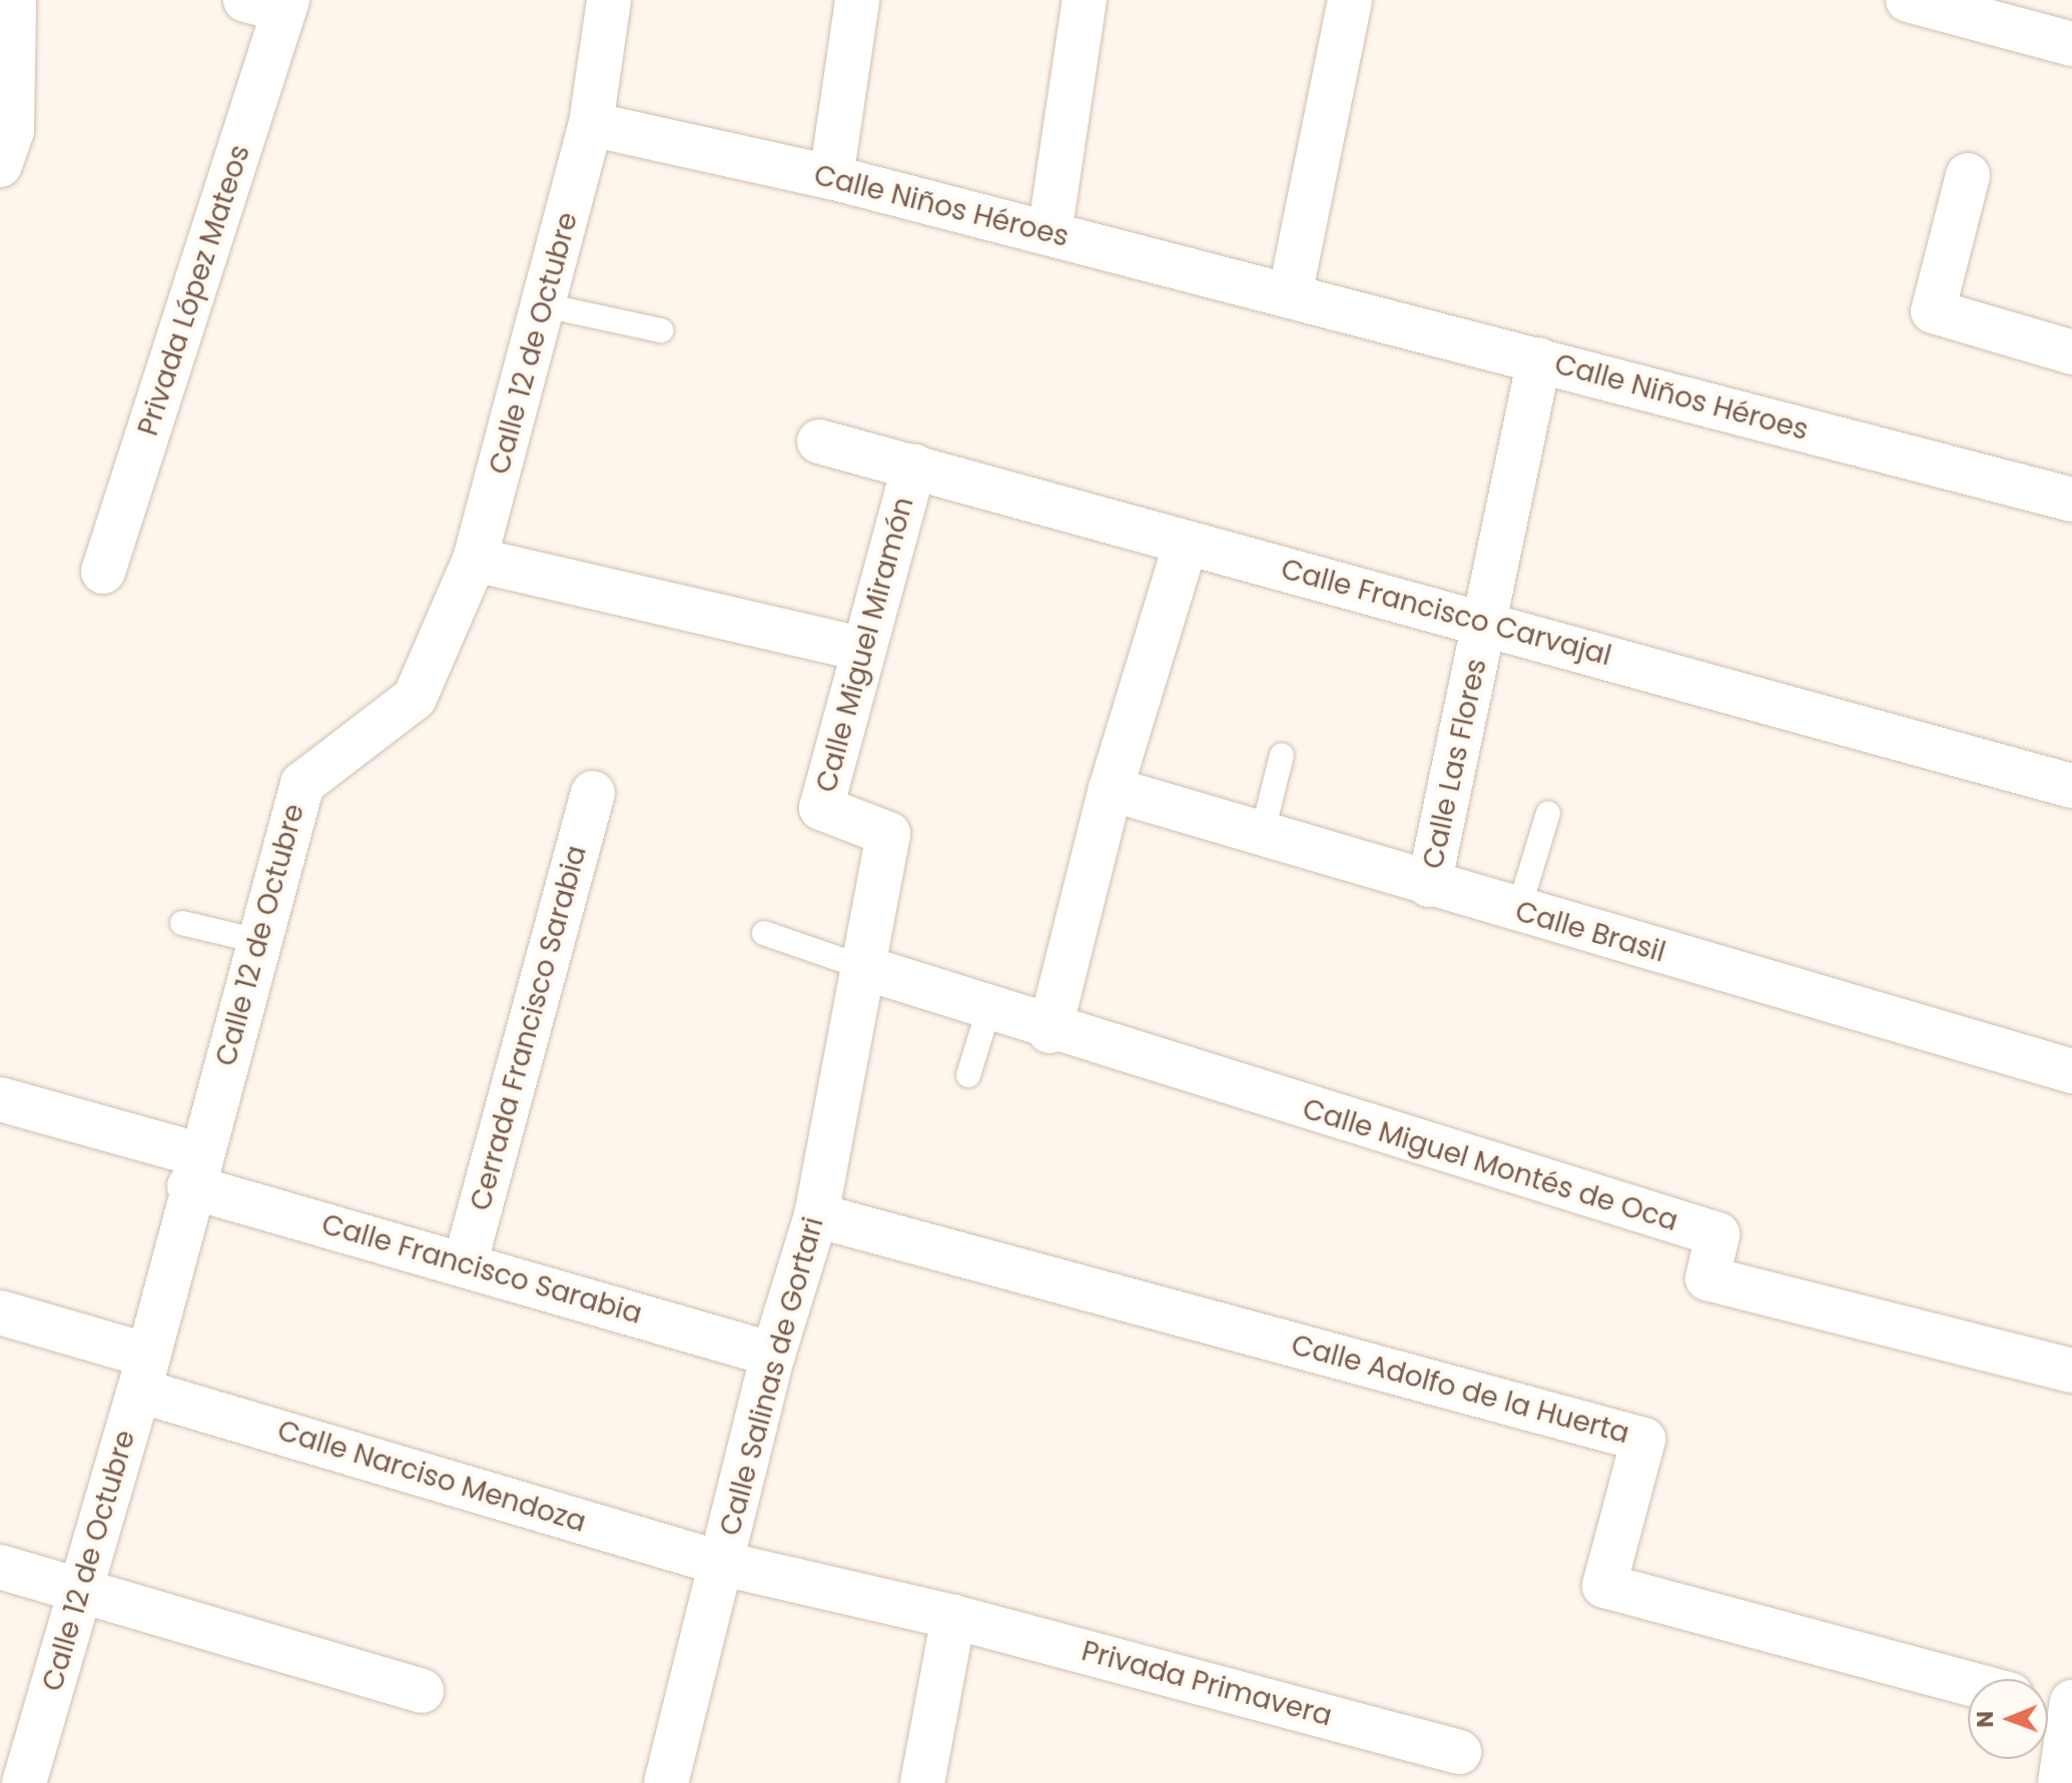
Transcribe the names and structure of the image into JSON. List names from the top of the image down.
{
  "streets": {
    "street": [
      "Calle Niños Héroes",
      "Privada López Mateos",
      "Calle 12 de Octubre",
      "Calle Francisco Carvajal",
      "Calle Miguel Miramón",
      "Calle Las Flores",
      "Calle Brasil",
      "Cerrada Francisco Sarabia",
      "Calle Miguel Montés de Oca",
      "Calle Francisco Sarabia",
      "Calle Salinas de Gortari",
      "Calle Adolfo de la Huerta",
      "Calle Narciso Mendoza",
      "Privada Primavera"
    ]
  },
  "crossings": [
    ["Calle Niños Héroes", "Calle 12 de Octubre"],
    ["Calle Niños Héroes", "Calle Las Flores"],
    ["Calle 12 de Octubre", "Calle Francisco Sarabia"],
    ["Calle 12 de Octubre", "Calle Narciso Mendoza"],
    ["Calle Francisco Carvajal", "Calle Miguel Miramón"],
    ["Calle Francisco Carvajal", "Calle Las Flores"],
    ["Calle Miguel Miramón", "Calle Miguel Montés de Oca"],
    ["Calle Miguel Miramón", "Calle Salinas de Gortari"],
    ["Calle Las Flores", "Calle Brasil"],
    ["Cerrada Francisco Sarabia", "Calle Francisco Sarabia"],
    ["Calle Miguel Montés de Oca", "Calle Salinas de Gortari"],
    ["Calle Francisco Sarabia", "Calle Salinas de Gortari"],
    ["Calle Salinas de Gortari", "Calle Adolfo de la Huerta"],
    ["Calle Salinas de Gortari", "Calle Narciso Mendoza"],
    ["Calle Narciso Mendoza", "Privada Primavera"]
  ],
  "north": "left"
}
